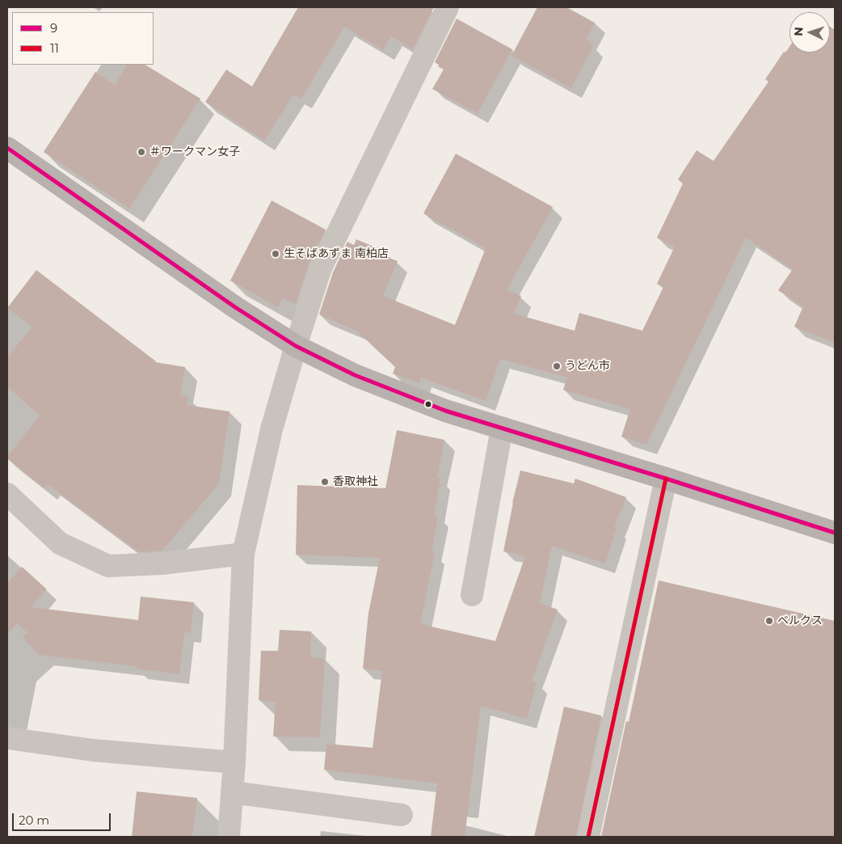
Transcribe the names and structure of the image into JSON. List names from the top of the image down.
{
  "places": [
    "＃ワークマン女子",
    "生そばあずま 南柏店",
    "うどん市",
    "香取神社",
    "ベルクス"
  ],
  "lines": ["transit line 9", "transit line 11"],
  "legend": ["9", "11"],
  "scale_bar": "20 m",
  "north": "left"
}
